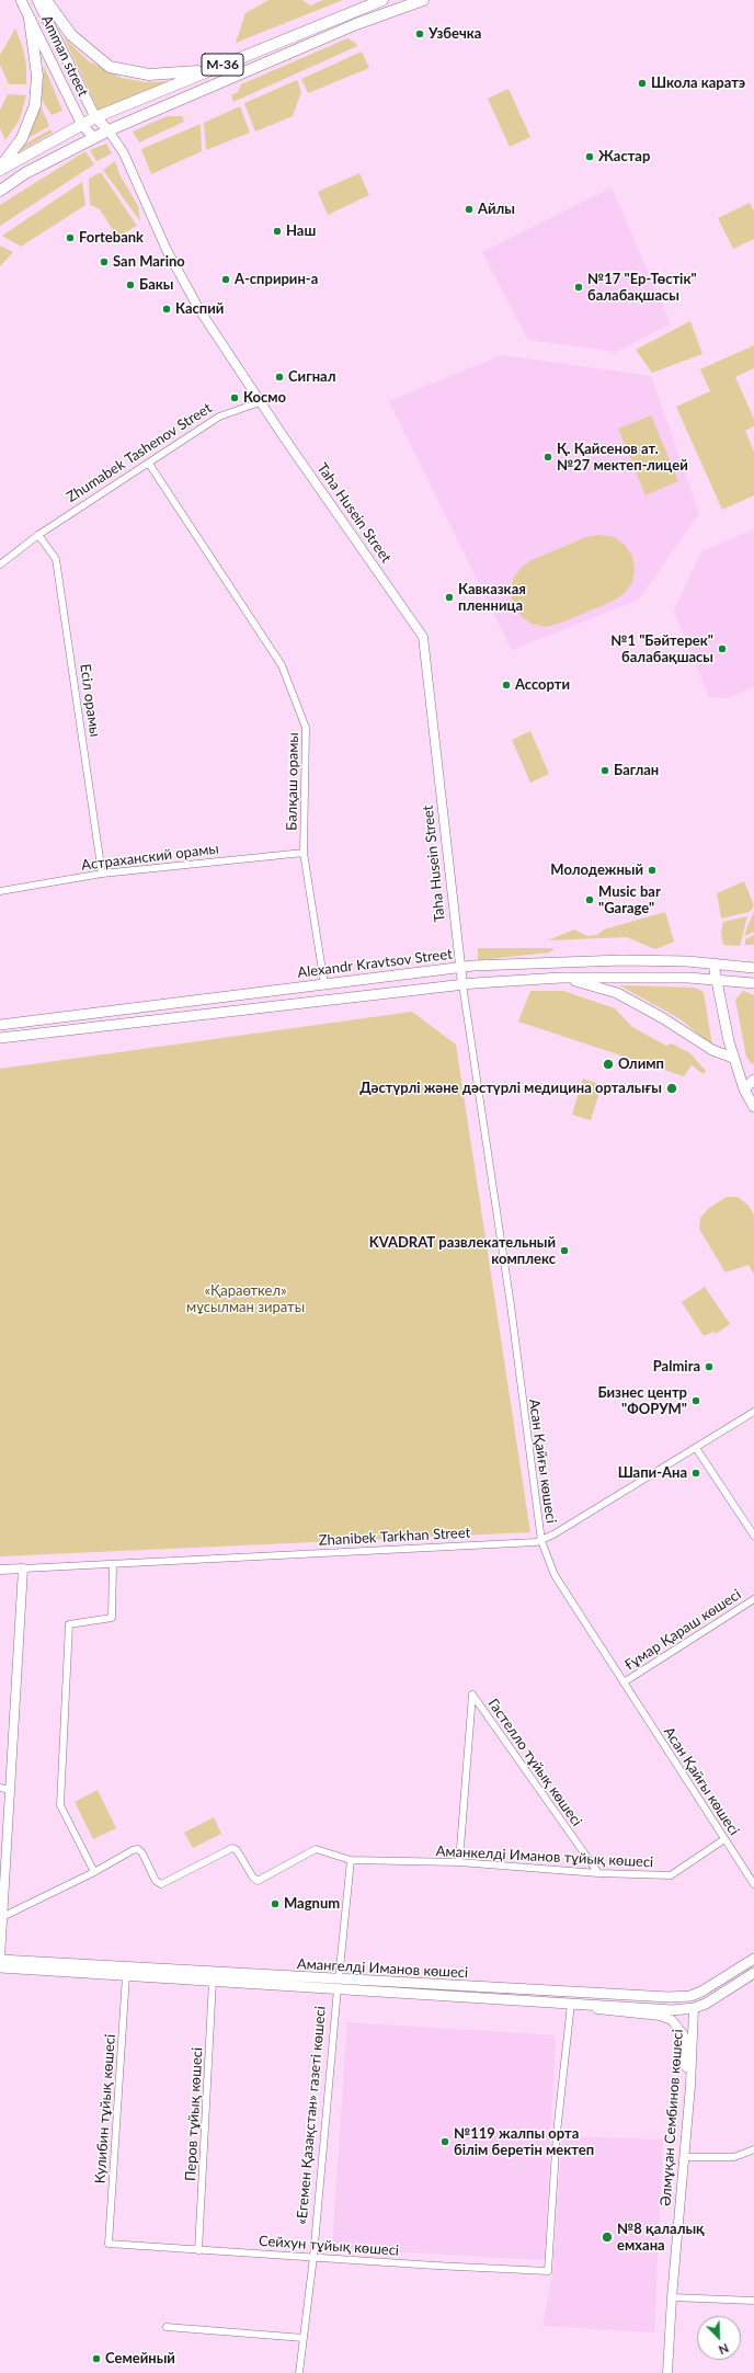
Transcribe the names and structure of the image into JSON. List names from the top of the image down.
{
  "streets": {
    "main road": [
      "Amman street",
      "M-36",
      "Taha Husein Street",
      "Alexandr Kravtsov Street",
      "Амангелді Иманов көшесі",
      "Әлмұқан Сембинов көшесі"
    ],
    "street": [
      "Zhumabek Tashenov Street",
      "Есіл орамы",
      "Балқаш орамы",
      "Астраханский орамы",
      "Асан Қайғы көшесі",
      "Zhanibek Tarkhan Street",
      "Ғұмар Қараш көшесі",
      "Гастелло тұйық көшесі",
      "Аманкелді Иманов тұйық көшесі",
      "Кулибин тұйық көшесі",
      "Перов тұйық көшесі",
      "«Егемен Қазақстан» газеті көшесі",
      "Сейхун тұйық көшесі"
    ]
  },
  "crossings": [
    ["Amman street", "M-36"],
    ["Amman street", "Taha Husein Street"],
    ["M-36", "Taha Husein Street"],
    ["Zhumabek Tashenov Street", "Taha Husein Street"],
    ["Zhumabek Tashenov Street", "Есіл орамы"],
    ["Zhumabek Tashenov Street", "Балқаш орамы"],
    ["Taha Husein Street", "Alexandr Kravtsov Street"],
    ["Taha Husein Street", "Асан Қайғы көшесі"],
    ["Есіл орамы", "Астраханский орамы"],
    ["Балқаш орамы", "Астраханский орамы"],
    ["Балқаш орамы", "Alexandr Kravtsov Street"],
    ["Асан Қайғы көшесі", "Zhanibek Tarkhan Street"],
    ["Асан Қайғы көшесі", "Ғұмар Қараш көшесі"],
    ["Асан Қайғы көшесі", "Аманкелді Иманов тұйық көшесі"],
    ["Гастелло тұйық көшесі", "Аманкелді Иманов тұйық көшесі"],
    ["Аманкелді Иманов тұйық көшесі", "«Егемен Қазақстан» газеті көшесі"],
    ["Амангелді Иманов көшесі", "Кулибин тұйық көшесі"],
    ["Амангелді Иманов көшесі", "Перов тұйық көшесі"],
    ["Амангелді Иманов көшесі", "«Егемен Қазақстан» газеті көшесі"],
    ["Амангелді Иманов көшесі", "Әлмұқан Сембинов көшесі"],
    ["Амангелді Иманов көшесі", "Сейхун тұйық көшесі"],
    ["Кулибин тұйық көшесі", "Сейхун тұйық көшесі"],
    ["Перов тұйық көшесі", "Сейхун тұйық көшесі"],
    ["«Егемен Қазақстан» газеті көшесі", "Сейхун тұйық көшесі"]
  ],
  "parks": ["«Қараөткел» мұсылман зираты"],
  "places": [
    "Узбечка",
    "Школа каратэ",
    "Жастар",
    "Айлы",
    "Наш",
    "Fortebank",
    "San Marino",
    "А-спририн-а",
    "Бакы",
    "№17 \"Ер-Төстік\" балабақшасы",
    "Каспий",
    "Сигнал",
    "Космо",
    "Қ. Қайсенов ат. №27 мектеп-лицей",
    "Кавказкая пленница",
    "№1 \"Бәйтерек\" балабақшасы",
    "Ассорти",
    "Баглан",
    "Молодежный",
    "Music bar \"Garage\"",
    "Олимп",
    "Дәстүрлі және дәстүрлі медицина орталығы",
    "KVADRAT развлекательный комплекс",
    "Palmira",
    "Бизнес центр \"ФОРУМ\"",
    "Шапи-Ана",
    "Magnum",
    "№119 жалпы орта білім беретін мектеп",
    "№8 қалалық емхана",
    "Семейный"
  ],
  "north": "bottom right"
}
